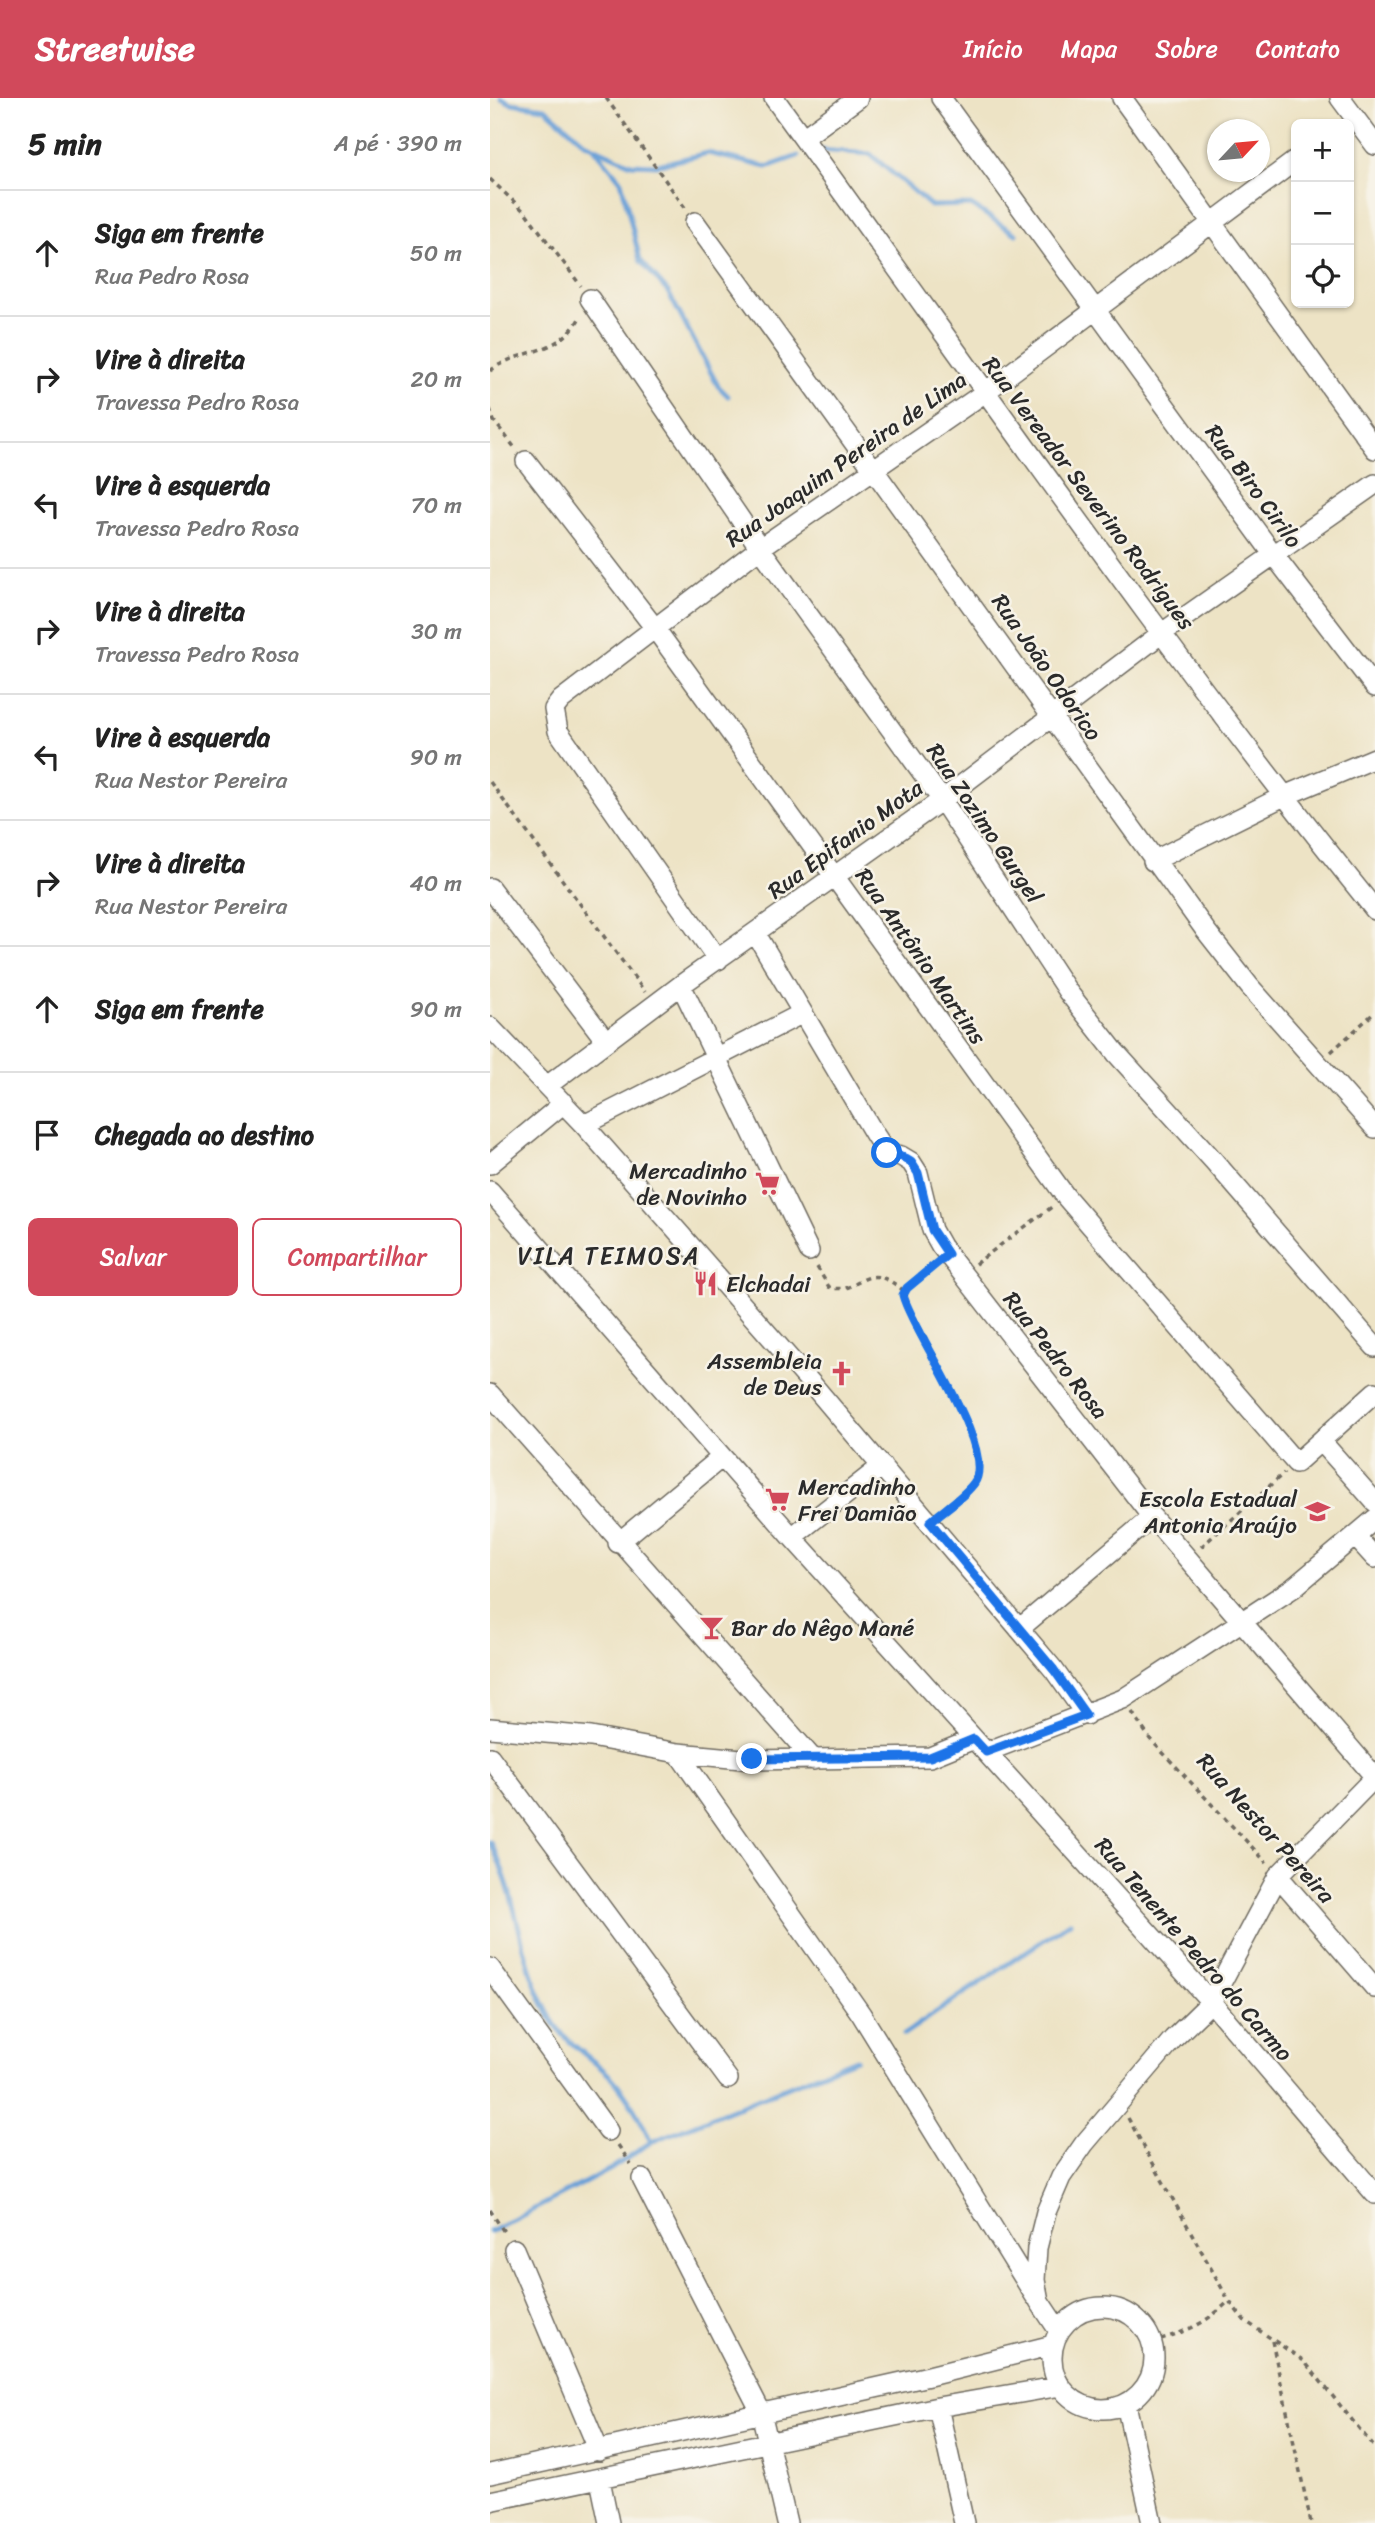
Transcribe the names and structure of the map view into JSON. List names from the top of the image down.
{
  "streets": {
    "street": [
      "Rua Joaquim Pereira de Lima",
      "Rua Biro Cirilo",
      "Rua Vereador Severino Rodrigues",
      "Rua João Odorico",
      "Rua Zozimo Gurgel",
      "Rua Epifanio Mota",
      "Rua Antônio Martins",
      "Rua Pedro Rosa",
      "Rua Nestor Pereira",
      "Rua Tenente Pedro do Carmo"
    ]
  },
  "crossings": [
    ["Rua Joaquim Pereira de Lima", "Rua Biro Cirilo"],
    ["Rua Joaquim Pereira de Lima", "Rua Vereador Severino Rodrigues"],
    ["Rua Joaquim Pereira de Lima", "Rua João Odorico"],
    ["Rua Joaquim Pereira de Lima", "Rua Zozimo Gurgel"],
    ["Rua Joaquim Pereira de Lima", "Rua Epifanio Mota"],
    ["Rua Joaquim Pereira de Lima", "Rua Antônio Martins"],
    ["Rua Biro Cirilo", "Rua Epifanio Mota"],
    ["Rua Vereador Severino Rodrigues", "Rua Epifanio Mota"],
    ["Rua João Odorico", "Rua Epifanio Mota"],
    ["Rua Zozimo Gurgel", "Rua Epifanio Mota"],
    ["Rua Epifanio Mota", "Rua Antônio Martins"],
    ["Rua Epifanio Mota", "Rua Pedro Rosa"]
  ],
  "districts": ["VILA TEIMOSA"],
  "places": {
    "supermarket": ["Mercadinho de Novinho", "Mercadinho Frei Damião"],
    "restaurant": ["Elchadai"],
    "church": ["Assembleia de Deus"],
    "school or university": ["Escola Estadual Antonia Araújo"],
    "bar": ["Bar do Nêgo Mané"]
  },
  "north": "top right",
  "page": {
    "header": "Streetwise",
    "nav": [
      "Início",
      "Mapa",
      "Sobre",
      "Contato"
    ],
    "heading": ["5 min", "A pé · 390 m"],
    "map_buttons": ["+", "−"],
    "list": [
      ["Siga em frente", "Rua Pedro Rosa", "50 m"],
      ["Vire à direita", "Travessa Pedro Rosa", "20 m"],
      ["Vire à esquerda", "Travessa Pedro Rosa", "70 m"],
      ["Vire à direita", "Travessa Pedro Rosa", "30 m"],
      ["Vire à esquerda", "Rua Nestor Pereira", "90 m"],
      ["Vire à direita", "Rua Nestor Pereira", "40 m"],
      ["Siga em frente", "90 m"],
      "Chegada ao destino"
    ],
    "buttons": ["Salvar", "Compartilhar"]
  }
}
